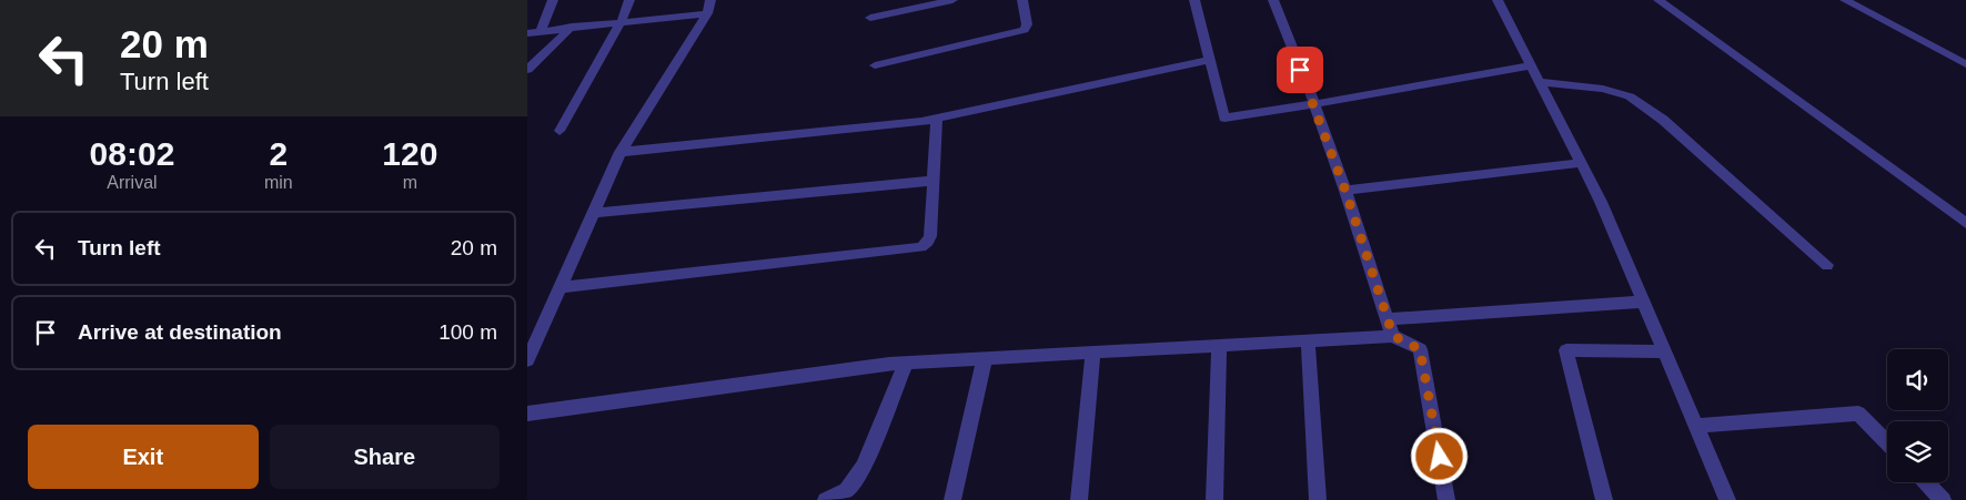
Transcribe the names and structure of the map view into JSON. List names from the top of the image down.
{
  "page": {
    "turn": ["20 m", "Turn left"],
    "eta": [
      "08:02",
      "Arrival",
      "2",
      "min",
      "120",
      "m"
    ],
    "list": [
      {
        "name": "Turn left",
        "value": "20 m"
      },
      {
        "name": "Arrive at destination",
        "value": "100 m"
      }
    ],
    "buttons": ["Exit", "Share"]
  }
}
